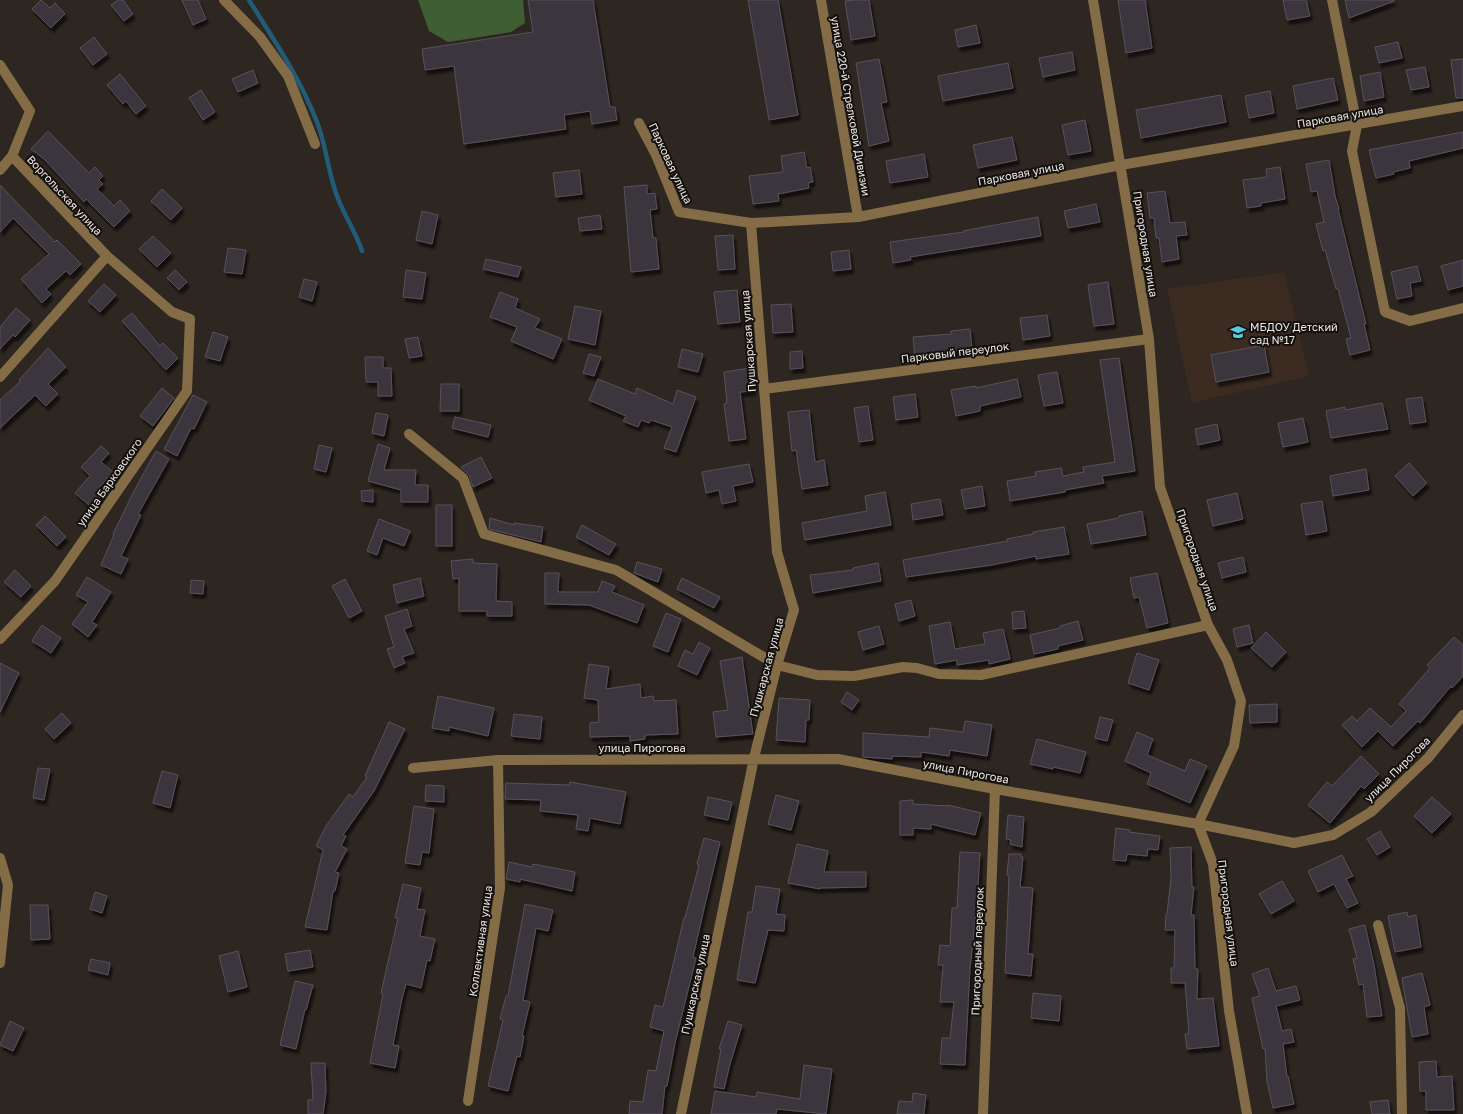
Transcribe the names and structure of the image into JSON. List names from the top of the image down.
{
  "streets": {
    "street": [
      "улица 220-й Стрелковой Дивизии",
      "Парковая улица",
      "Воргольская улица",
      "Пригородная улица",
      "Пушкарская улица",
      "Парковый переулок",
      "улица Барковского",
      "улица Пирогова",
      "Коллективная улица",
      "Пригородный переулок"
    ]
  },
  "crossings": [
    ["улица 220-й Стрелковой Дивизии", "Парковая улица"],
    ["Парковая улица", "Пригородная улица"],
    ["Парковая улица", "Пушкарская улица"],
    ["Воргольская улица", "улица Барковского"],
    ["Пригородная улица", "Парковый переулок"],
    ["Пригородная улица", "улица Пирогова"],
    ["Пушкарская улица", "Парковый переулок"],
    ["Пушкарская улица", "улица Пирогова"],
    ["улица Пирогова", "Коллективная улица"],
    ["улица Пирогова", "Пригородный переулок"]
  ],
  "places": {
    "school or university": ["МБДОУ Детский сад №17"]
  }
}
